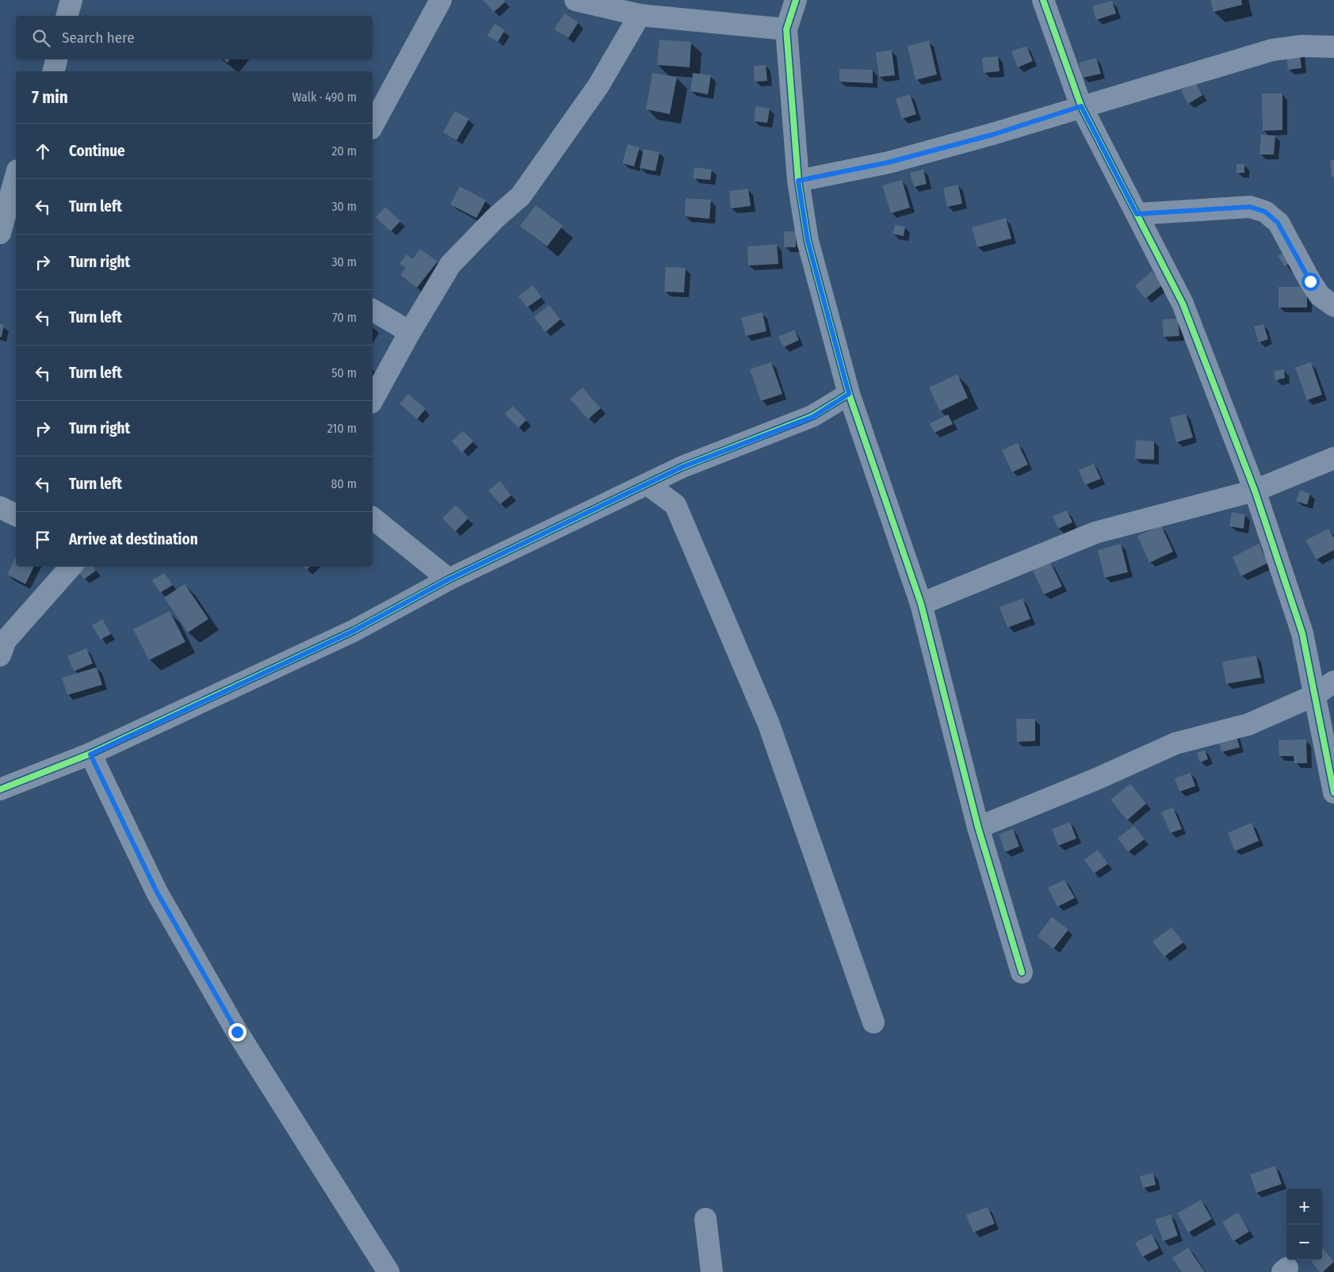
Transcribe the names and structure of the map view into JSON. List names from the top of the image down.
{
  "page": {
    "search": "Search here",
    "heading": ["7 min", "Walk · 490 m"],
    "list": [
      ["Continue", "20 m"],
      ["Turn left", "30 m"],
      ["Turn right", "30 m"],
      ["Turn left", "70 m"],
      ["Turn left", "50 m"],
      ["Turn right", "210 m"],
      ["Turn left", "80 m"],
      "Arrive at destination"
    ],
    "map_buttons": ["+", "−"]
  }
}
